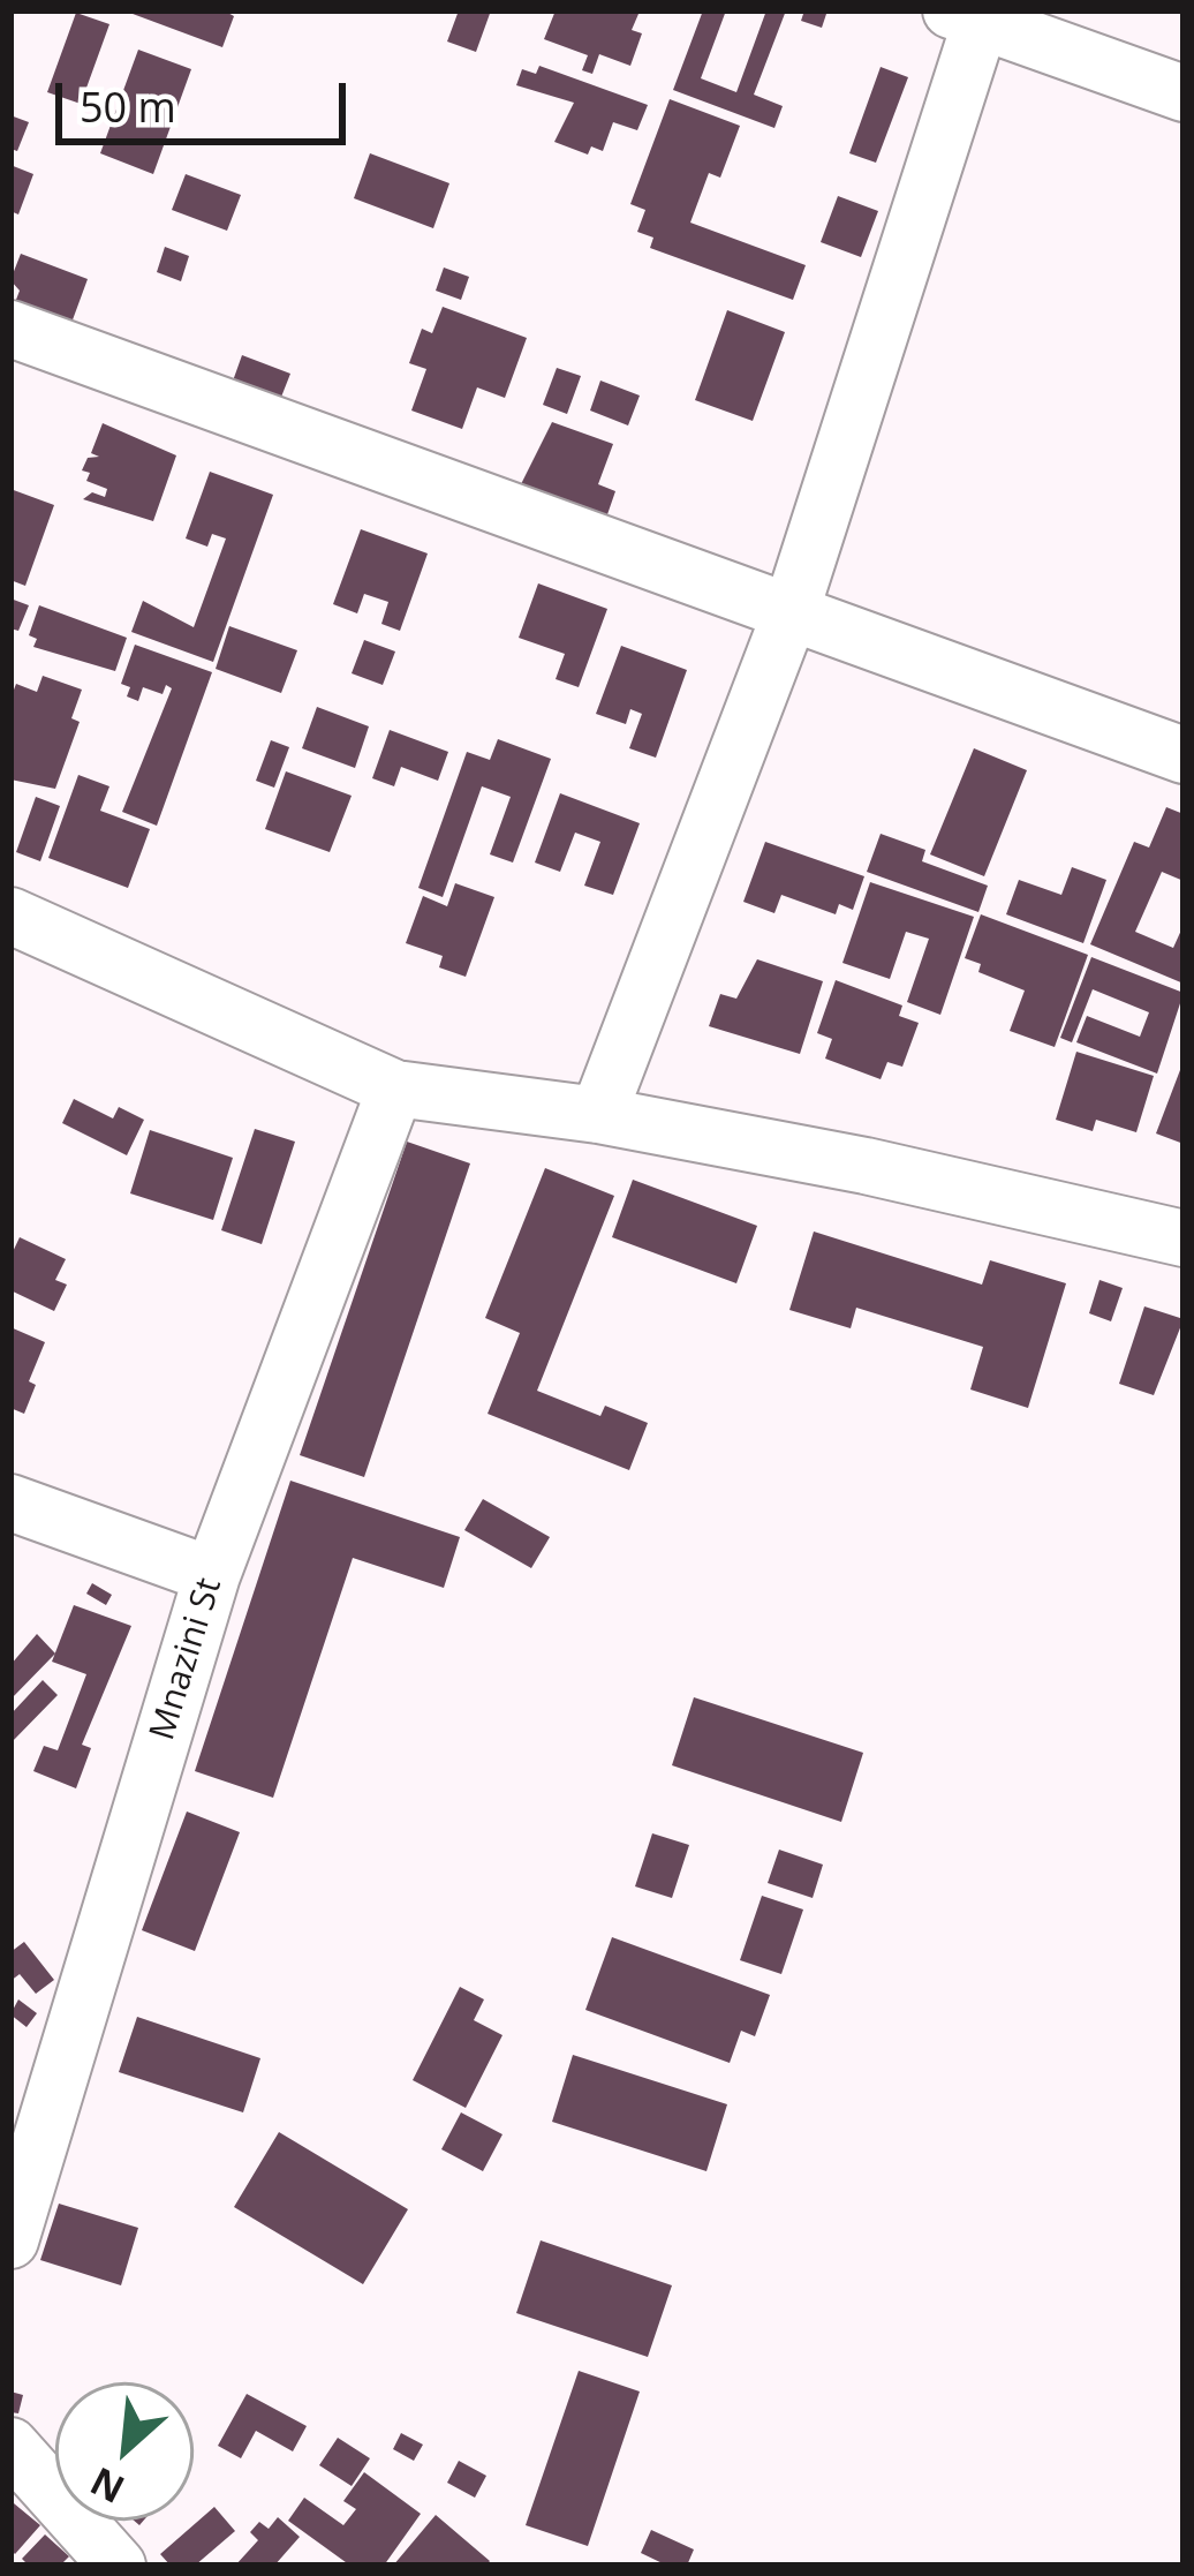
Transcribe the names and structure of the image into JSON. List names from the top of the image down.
{
  "streets": {
    "street": ["Mnazini St"]
  },
  "scale_bar": "50 m",
  "north": "bottom left"
}
